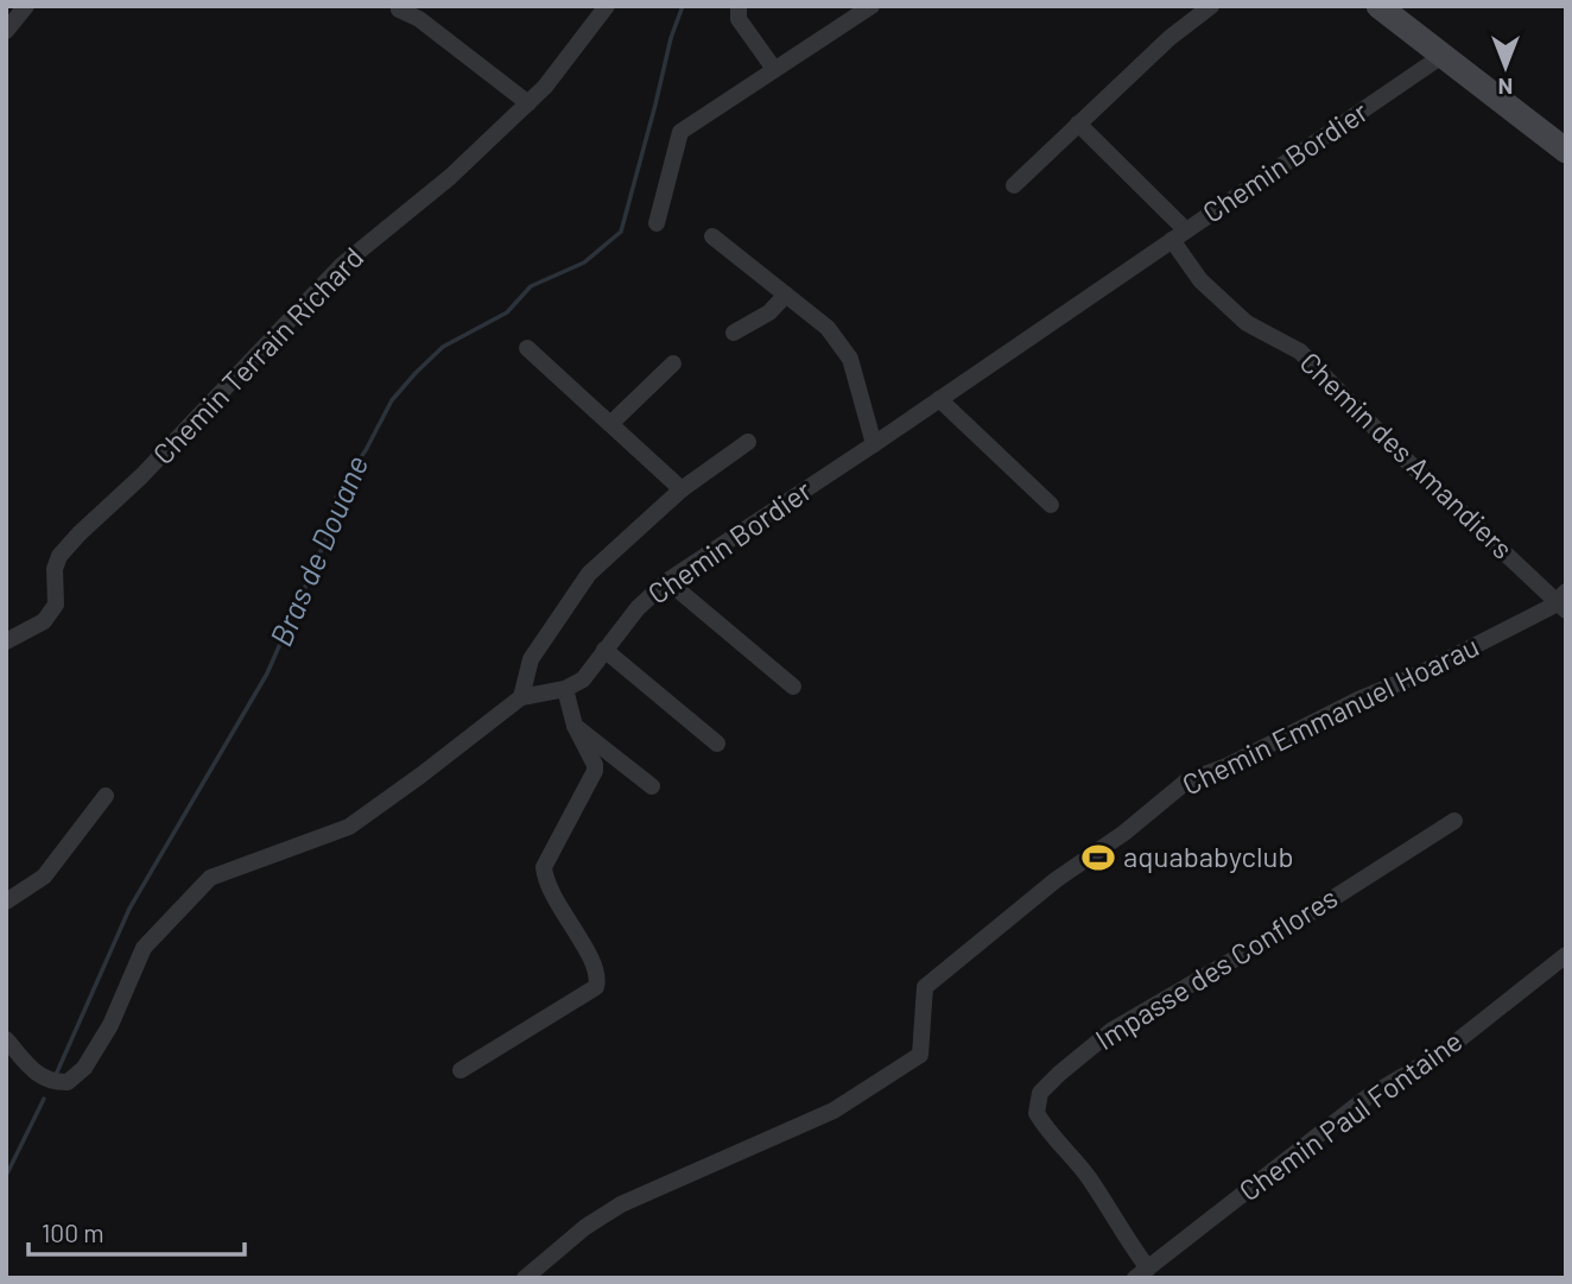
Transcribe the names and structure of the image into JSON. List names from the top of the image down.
{
  "streets": {
    "street": [
      "Chemin Bordier",
      "Chemin Terrain Richard",
      "Chemin des Amandiers",
      "Chemin Emmanuel Hoarau",
      "Impasse des Conflores",
      "Chemin Paul Fontaine"
    ]
  },
  "crossings": [
    ["Chemin Bordier", "Chemin des Amandiers"],
    ["Chemin des Amandiers", "Chemin Emmanuel Hoarau"],
    ["Impasse des Conflores", "Chemin Paul Fontaine"]
  ],
  "water": ["Bras de Douane"],
  "places": {
    "sports": ["aquababyclub"]
  },
  "scale_bar": "100 m",
  "north": "bottom"
}
